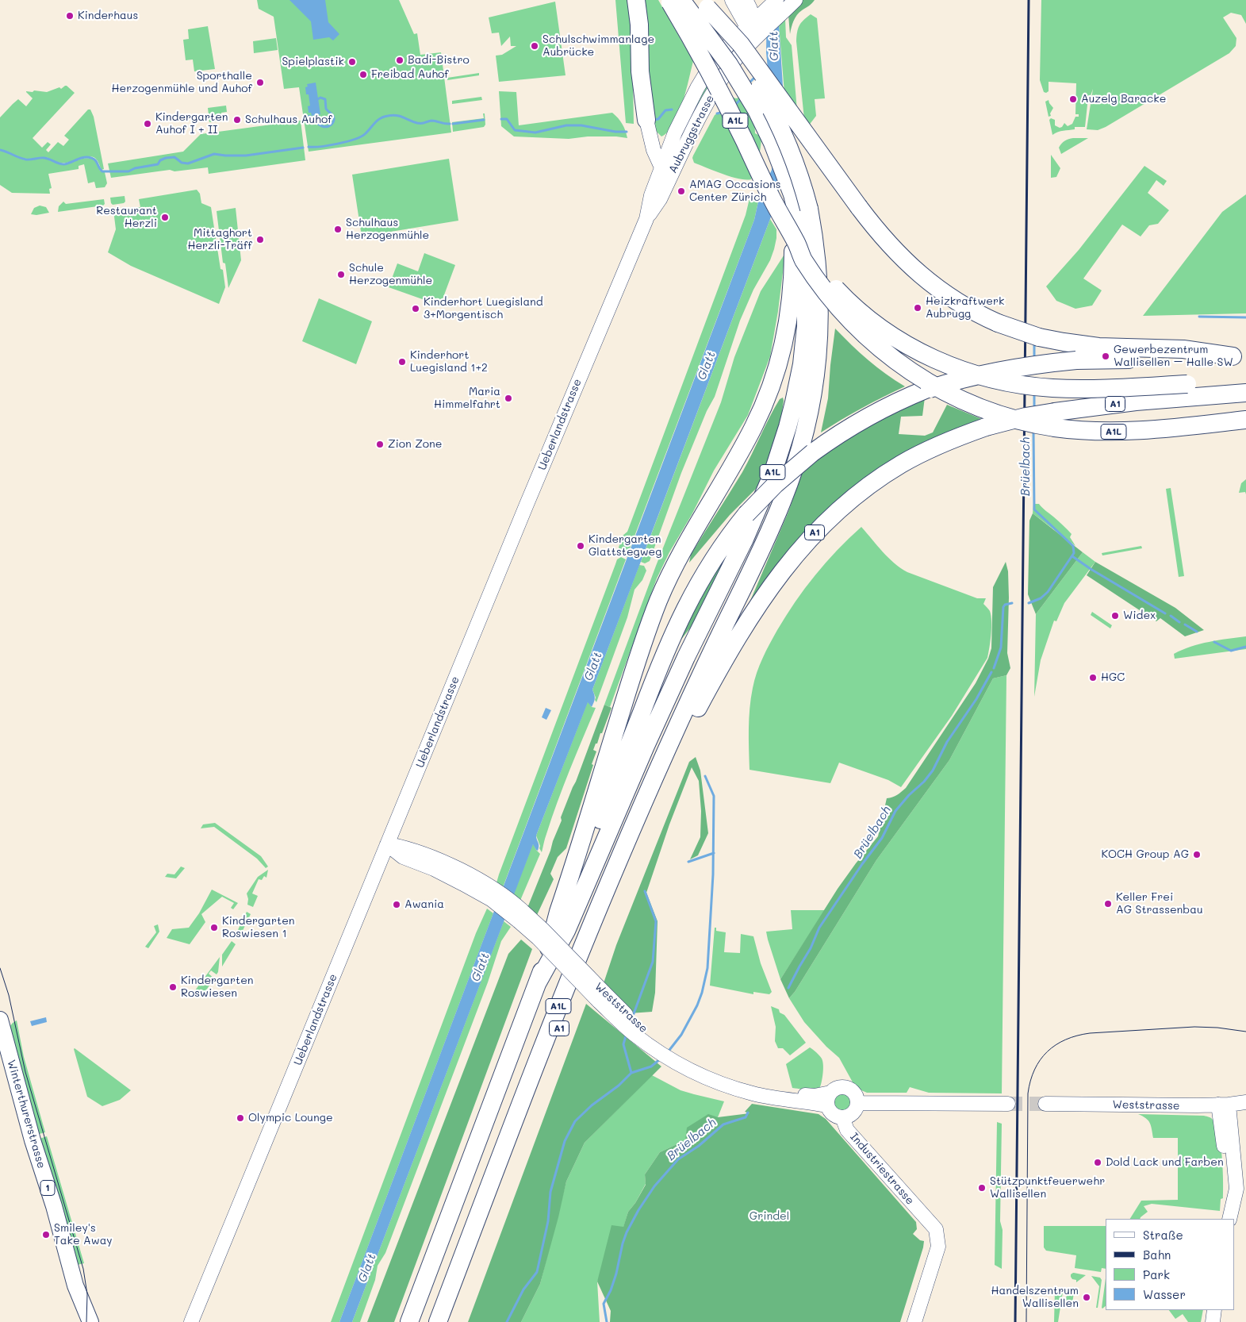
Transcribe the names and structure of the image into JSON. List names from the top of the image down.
{
  "streets": {
    "highway": ["A1L", "A1"],
    "main road": ["Winterthurerstrasse", "1"],
    "street": [
      "Aubruggstrasse",
      "Ueberlandstrasse",
      "Weststrasse",
      "Industriestrasse"
    ]
  },
  "crossings": [
    ["Aubruggstrasse", "Ueberlandstrasse"],
    ["Ueberlandstrasse", "Weststrasse"],
    ["Weststrasse", "Industriestrasse"]
  ],
  "water": ["Glatt", "Brüelbach"],
  "parks": ["Grindel"],
  "places": [
    "Kinderhaus",
    "Schulschwimmanlage Aubrücke",
    "Badi-Bistro",
    "Spielplastik",
    "Freibad Auhof",
    "Sporthalle Herzogenmühle und Auhof",
    "Auzelg Baracke",
    "Schulhaus Auhof",
    "Kindergarten Auhof I + II",
    "AMAG Occasions Center Zürich",
    "Restaurant Herzli",
    "Schulhaus Herzogenmühle",
    "Mittaghort Herzli-Träff",
    "Schule Herzogenmühle",
    "Heizkraftwerk Aubrugg",
    "Kinderhort Luegisland 3+Morgentisch",
    "Gewerbezentrum Wallisellen – Halle SW",
    "Kinderhort Luegisland 1+2",
    "Maria Himmelfahrt",
    "Zion Zone",
    "Kindergarten Glattstegweg",
    "Widex",
    "HGC",
    "KOCH Group AG",
    "Keller Frei AG Strassenbau",
    "Awania",
    "Kindergarten Roswiesen 1",
    "Kindergarten Roswiesen",
    "Olympic Lounge",
    "Dold Lack und Farben",
    "Stützpunktfeuerwehr Wallisellen",
    "Smiley's Take Away",
    "Handelszentrum Wallisellen"
  ],
  "legend": [
    "Straße",
    "Bahn",
    "Park",
    "Wasser"
  ]
}
